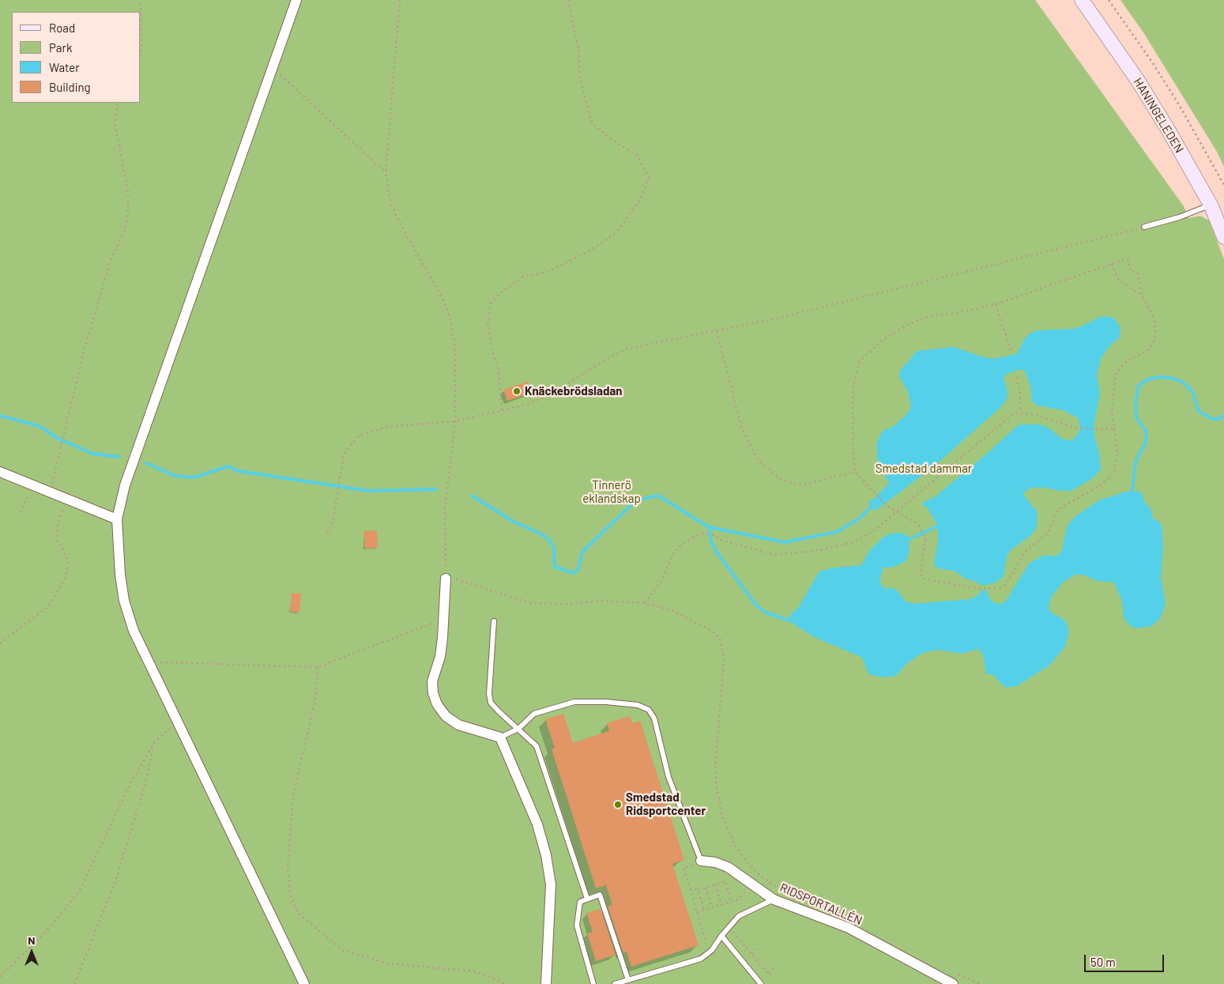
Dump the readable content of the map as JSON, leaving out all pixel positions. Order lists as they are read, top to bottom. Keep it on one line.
{"streets":{"main road":["HANINGELEDEN"],"street":["RIDSPORTALLÉN"]},"parks":["Smedstad dammar","Tinnerö eklandskap"],"places":["Knäckebrödsladan","Smedstad Ridsportcenter"],"legend":["Road","Park","Water","Building"],"scale_bar":"50 m","north":"top"}
